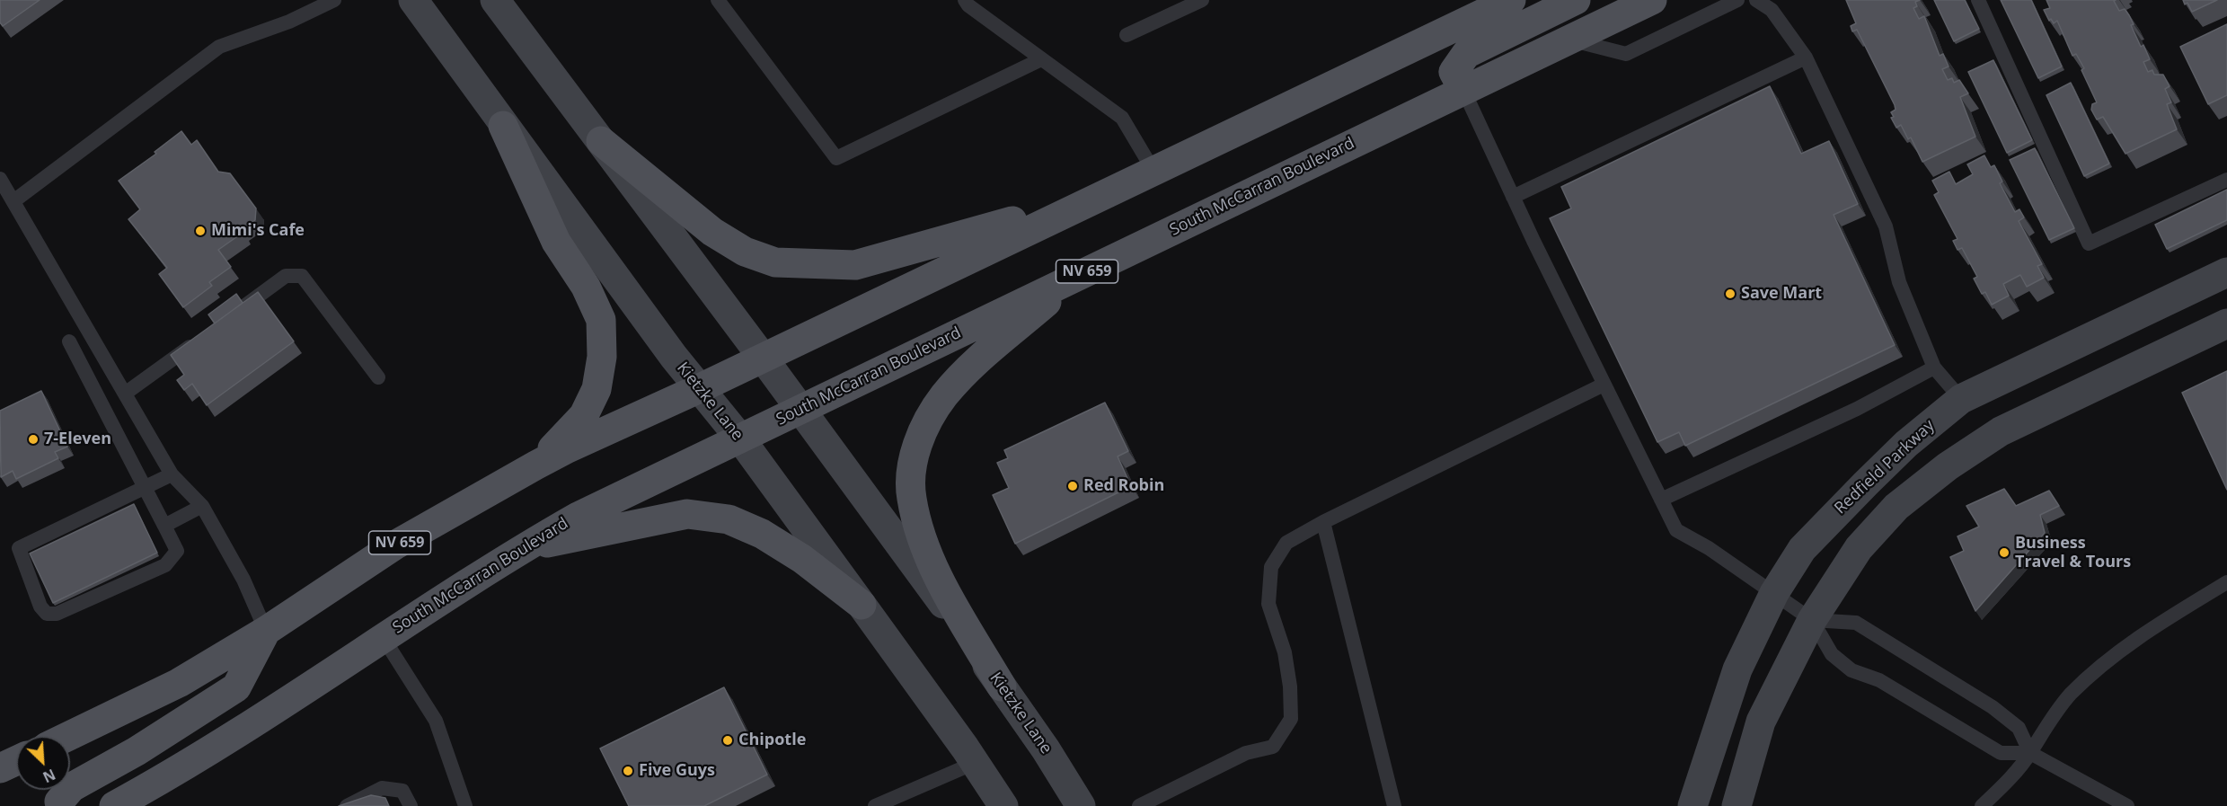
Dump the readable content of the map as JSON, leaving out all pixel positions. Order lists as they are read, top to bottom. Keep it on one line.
{"streets":{"main road":["South McCarran Boulevard","NV 659","Kietzke Lane","Redfield Parkway"]},"crossings":[["South McCarran Boulevard","Kietzke Lane"],["NV 659","Kietzke Lane"]],"places":["Mimi's Cafe","Save Mart","7-Eleven","Red Robin","Business Travel & Tours","Chipotle","Five Guys"],"north":"bottom right"}
